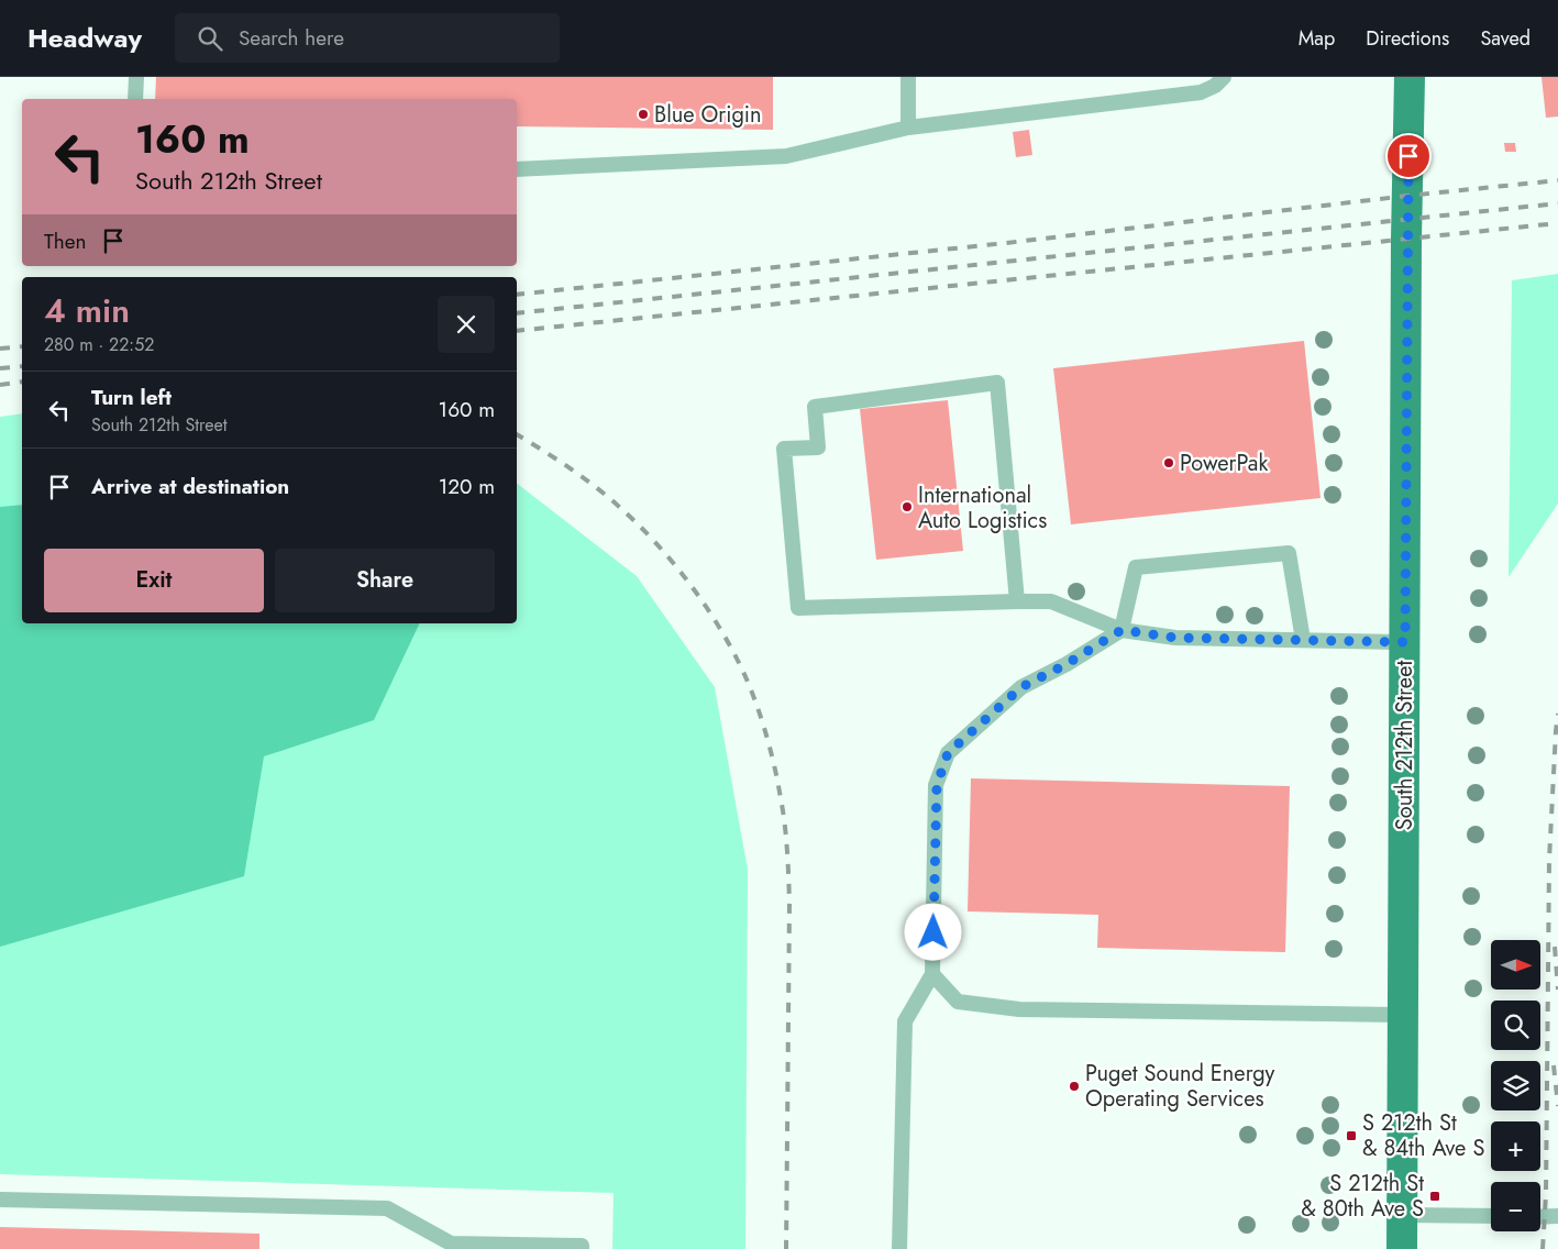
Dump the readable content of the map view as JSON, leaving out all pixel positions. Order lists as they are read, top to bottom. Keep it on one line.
{"streets":{"main road":["South 212th Street"]},"places":{"other":["Blue Origin","PowerPak","International Auto Logistics","Puget Sound Energy Operating Services"],"transit":["S 212th St & 84th Ave S","S 212th St & 80th Ave S"]},"north":"right","page":{"header":"Headway","search":"Search here","nav":["Map","Directions","Saved"],"turn":["160 m","South 212th Street"],"then":"Then","heading":["4 min","280 m · 22:52"],"list":[{"name":"Turn left","note":"South 212th Street","value":"160 m"},{"name":"Arrive at destination","value":"120 m"}],"buttons":["Exit","Share"],"map_buttons":["+","−"]}}
